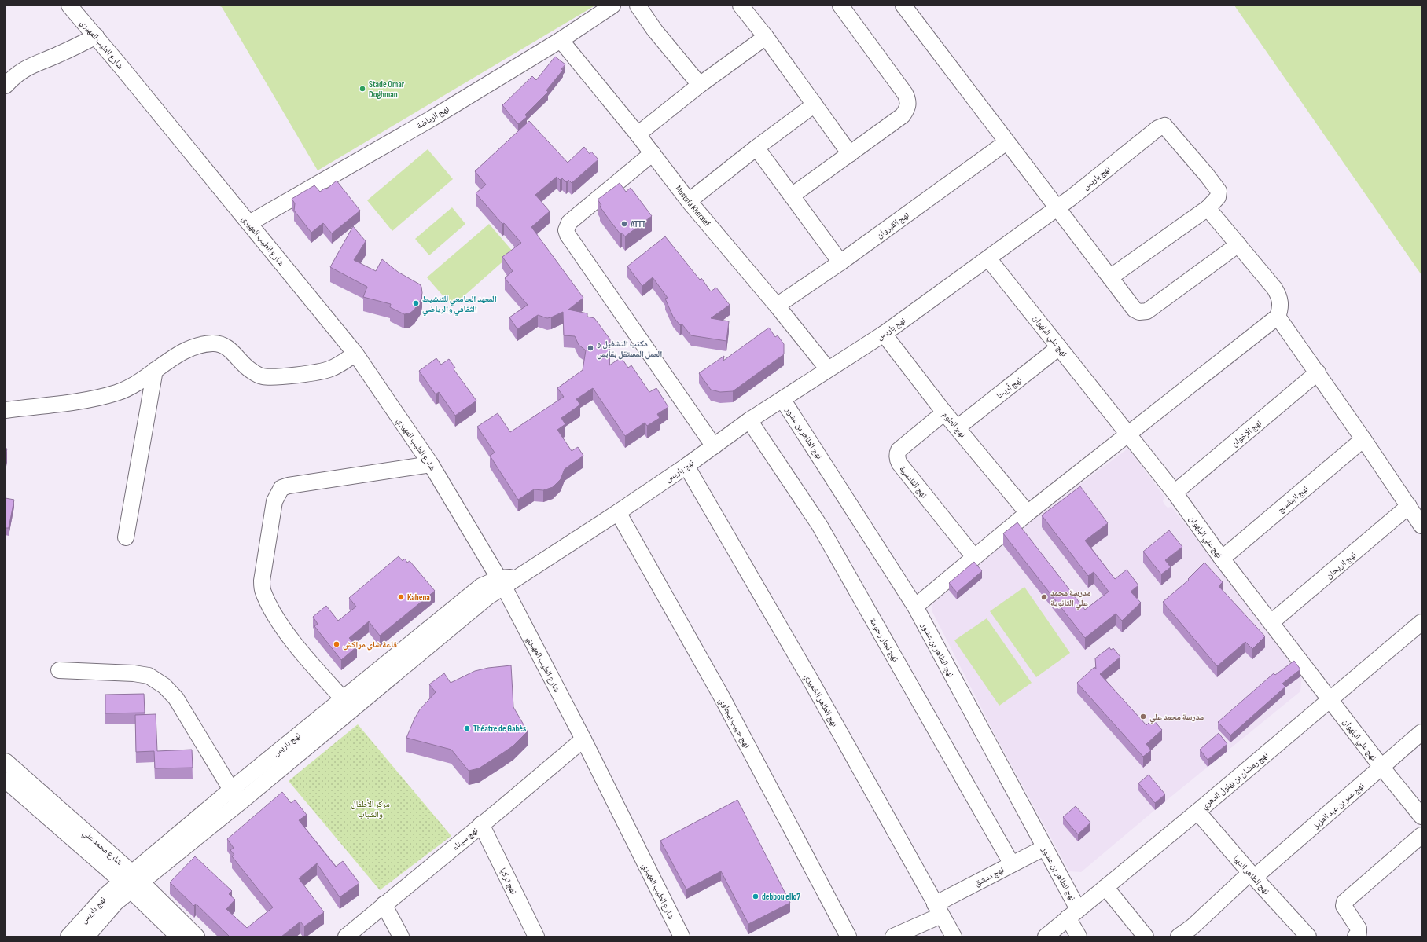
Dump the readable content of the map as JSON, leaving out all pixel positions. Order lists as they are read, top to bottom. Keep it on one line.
{"streets":{"street":["شارع الطيب المهيري","نهج الرياضة","نهج باريس","Mustafa Kheraief","نهج القيروان","نهج علي البلهوان","نهج أريحا","نهج العلوم","نهج الطاهر بن عشور","نهج الإخوان","نهج القادسية","نهج البنفسج","نهج الريحان","نهج نجار رحومة","نهج الطاهر الخميري","نهج حبيب بيجاوي","نهج رمضان بن بهلول الدهري","نهج عمر بن عبد العزيز","نهج سيناء","شارع محمد علي","نهج الطاهر الدبيا","نهج دمشق","نهج تركيا"]},"crossings":[["شارع الطيب المهيري","نهج الرياضة"],["شارع الطيب المهيري","نهج باريس"],["شارع الطيب المهيري","نهج سيناء"],["نهج الرياضة","Mustafa Kheraief"],["نهج باريس","Mustafa Kheraief"],["نهج باريس","نهج علي البلهوان"],["نهج باريس","نهج العلوم"],["نهج باريس","نهج الطاهر بن عشور"],["نهج باريس","نهج نجار رحومة"],["نهج باريس","نهج الطاهر الخميري"],["نهج باريس","نهج حبيب بيجاوي"],["نهج باريس","شارع محمد علي"],["Mustafa Kheraief","نهج القيروان"],["نهج علي البلهوان","نهج أريحا"],["نهج علي البلهوان","نهج الإخوان"],["نهج علي البلهوان","نهج البنفسج"],["نهج علي البلهوان","نهج الريحان"],["نهج علي البلهوان","نهج رمضان بن بهلول الدهري"],["نهج علي البلهوان","نهج عمر بن عبد العزيز"],["نهج أريحا","نهج العلوم"],["نهج العلوم","نهج القادسية"],["نهج الطاهر بن عشور","نهج رمضان بن بهلول الدهري"],["نهج الطاهر بن عشور","نهج دمشق"],["نهج نجار رحومة","نهج دمشق"],["نهج الطاهر الخميري","نهج دمشق"],["نهج رمضان بن بهلول الدهري","نهج الطاهر الدبيا"],["نهج عمر بن عبد العزيز","نهج الطاهر الدبيا"],["نهج سيناء","نهج تركيا"]],"parks":["مركز الأطفال والشباب"],"places":["Stade Omar Doghman","ATTT","المعهد الجامعي للتنشيط الثقافي والرياضي","مكتب التشغيل و العمل المستقل بقابس","Kahena","مدرسة محمد علي الثانوية","قاعة شاي مراكش","مدرسة محمد علي","Théatre de Gabès","debbou ello7"]}
